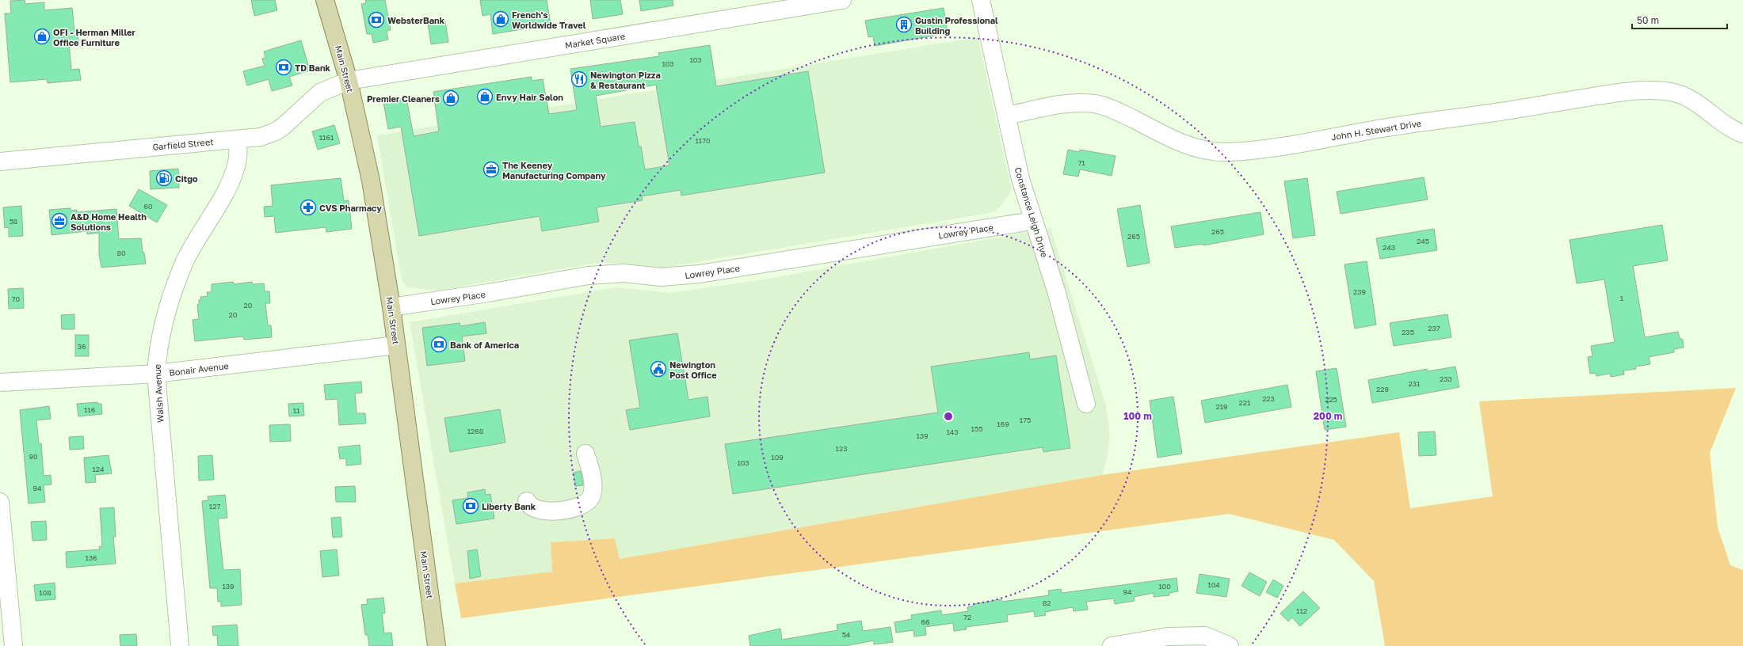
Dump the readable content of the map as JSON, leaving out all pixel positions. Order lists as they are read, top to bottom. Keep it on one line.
{"streets":{"main road":["Main Street"],"street":["Market Square","John H. Stewart Drive","Garfield Street","Constance Leigh Drive","Lowrey Place","Bonair Avenue","Walsh Avenue"]},"crossings":[["Market Square","Main Street"],["Market Square","Garfield Street"],["Main Street","Garfield Street"],["Main Street","Lowrey Place"],["Main Street","Bonair Avenue"],["John H. Stewart Drive","Constance Leigh Drive"],["Garfield Street","Walsh Avenue"],["Constance Leigh Drive","Lowrey Place"],["Bonair Avenue","Walsh Avenue"]],"places":{"shop":["French's Worldwide Travel","OFI - Herman Miller Office Furniture","Envy Hair Salon","Premier Cleaners"],"bank":["WebsterBank","TD Bank","Bank of America","Liberty Bank"],"building":["Gustin Professional Building"],"restaurant":["Newington Pizza & Restaurant"],"office":["The Keeney Manufacturing Company","A&D Home Health Solutions"],"fuel station":["Citgo"],"pharmacy":["CVS Pharmacy"],"public building":["Newington Post Office"]},"house_numbers":["103","103","1161","1170","71","60","58","265","265","245","243","80","239","1","70","20","20","237","235","36","233","231","229","223","225","221","219","116","11","175","169","155","1268","143","139","123","90","109","103","124","94","127","136","104","139","100","94","108","82","112","72","66","54"],"scale_bar":"50 m","rings":["100 m","200 m"]}
